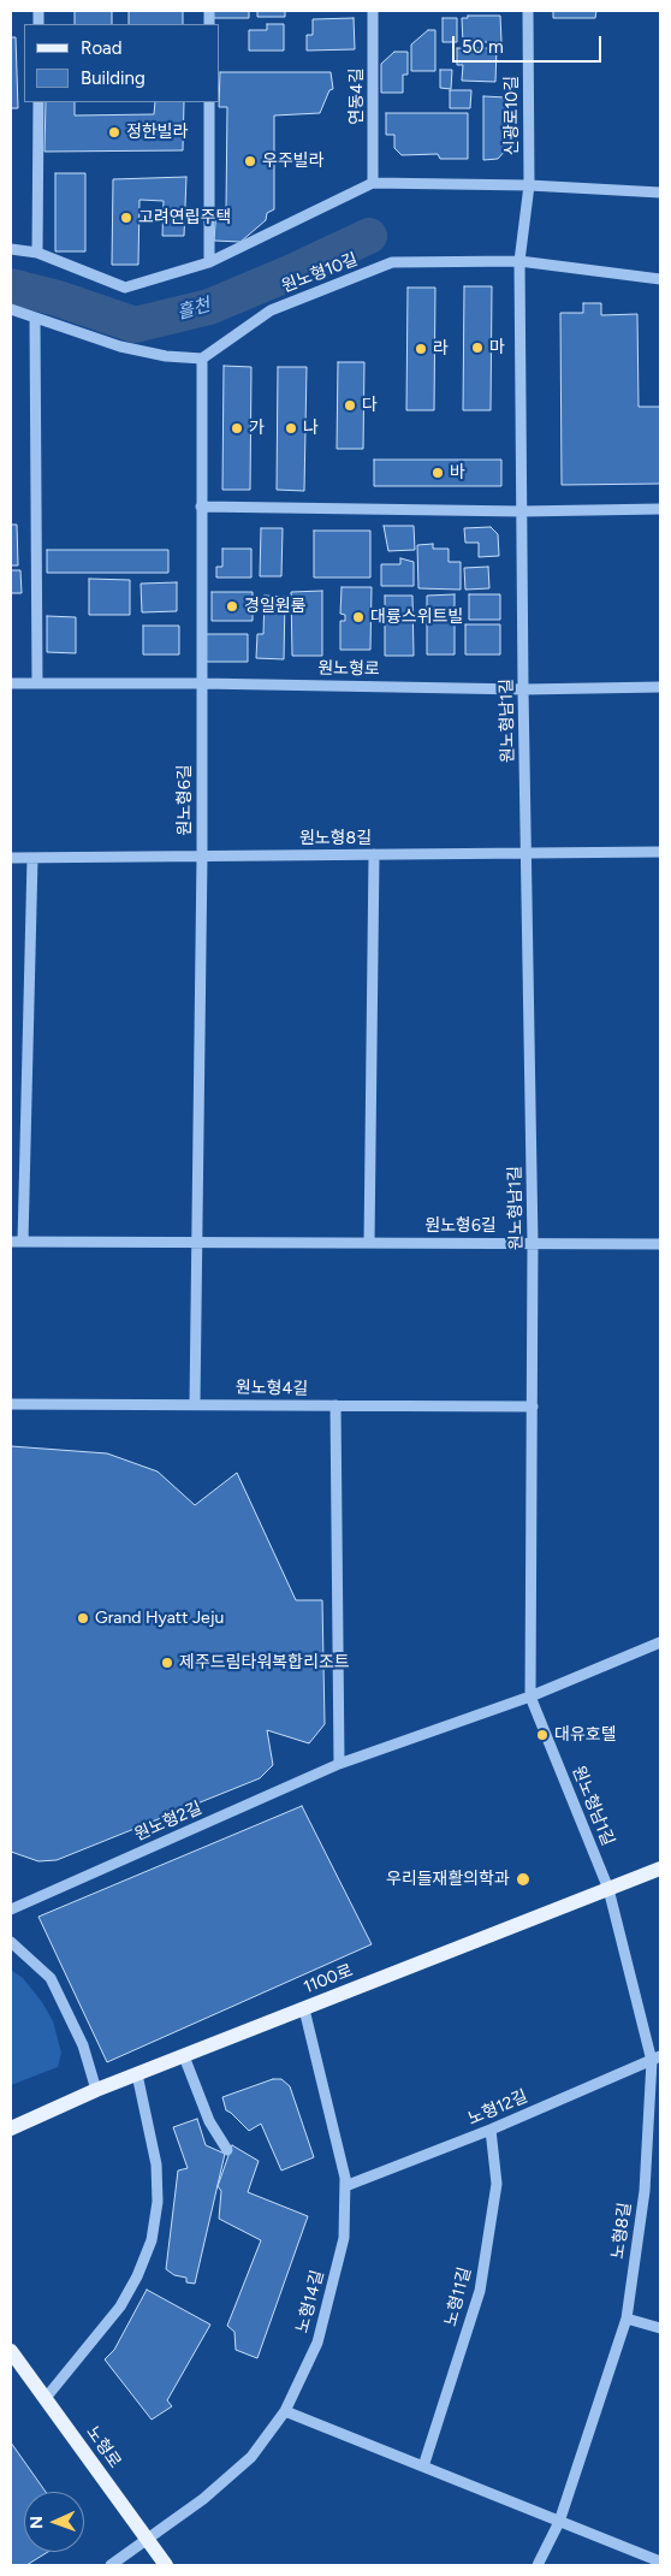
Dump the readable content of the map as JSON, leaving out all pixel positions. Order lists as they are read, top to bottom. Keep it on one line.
{"streets":{"main road":["1100로","노형로"],"street":["연동4길","신광로10길","원노형10길","원노형로","원노형남1길","원노형6길","원노형8길","원노형4길","원노형2길","노형12길","노형8길","노형11길","노형14길"]},"crossings":[["신광로10길","원노형남1길"],["원노형10길","원노형남1길"],["원노형10길","원노형6길"],["원노형로","원노형남1길"],["원노형로","원노형6길"],["원노형남1길","원노형6길"],["원노형남1길","원노형8길"],["원노형남1길","원노형4길"],["원노형남1길","원노형2길"],["원노형남1길","1100로"],["원노형남1길","노형8길"],["원노형6길","원노형8길"],["원노형6길","원노형4길"],["1100로","노형8길"],["1100로","노형14길"],["노형12길","노형8길"],["노형12길","노형11길"],["노형12길","노형14길"],["노형14길","노형로"]],"water":["흘천"],"places":["정한빌라","우주빌라","고려연립주택","마","라","다","가","나","바","경일원룸","대륭스위트빌","Grand Hyatt Jeju","제주드림타워복합리조트","대유호텔","우리들재활의학과"],"legend":["Road","Building"],"scale_bar":"50 m","north":"left"}
